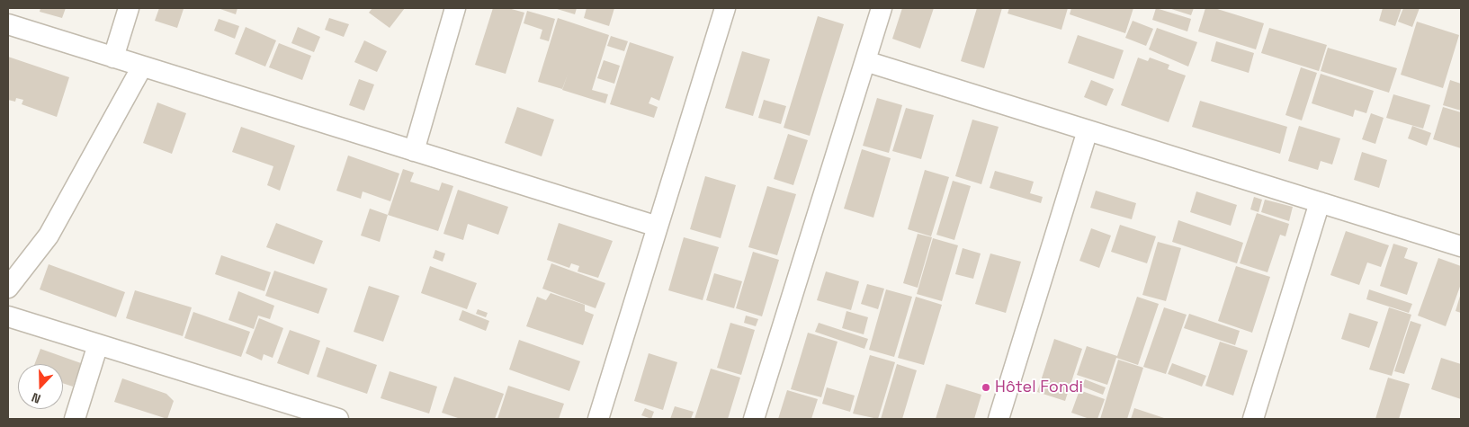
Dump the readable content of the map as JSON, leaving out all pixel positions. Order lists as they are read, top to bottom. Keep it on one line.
{"places":["Hôtel Fondi"],"north":"bottom"}
